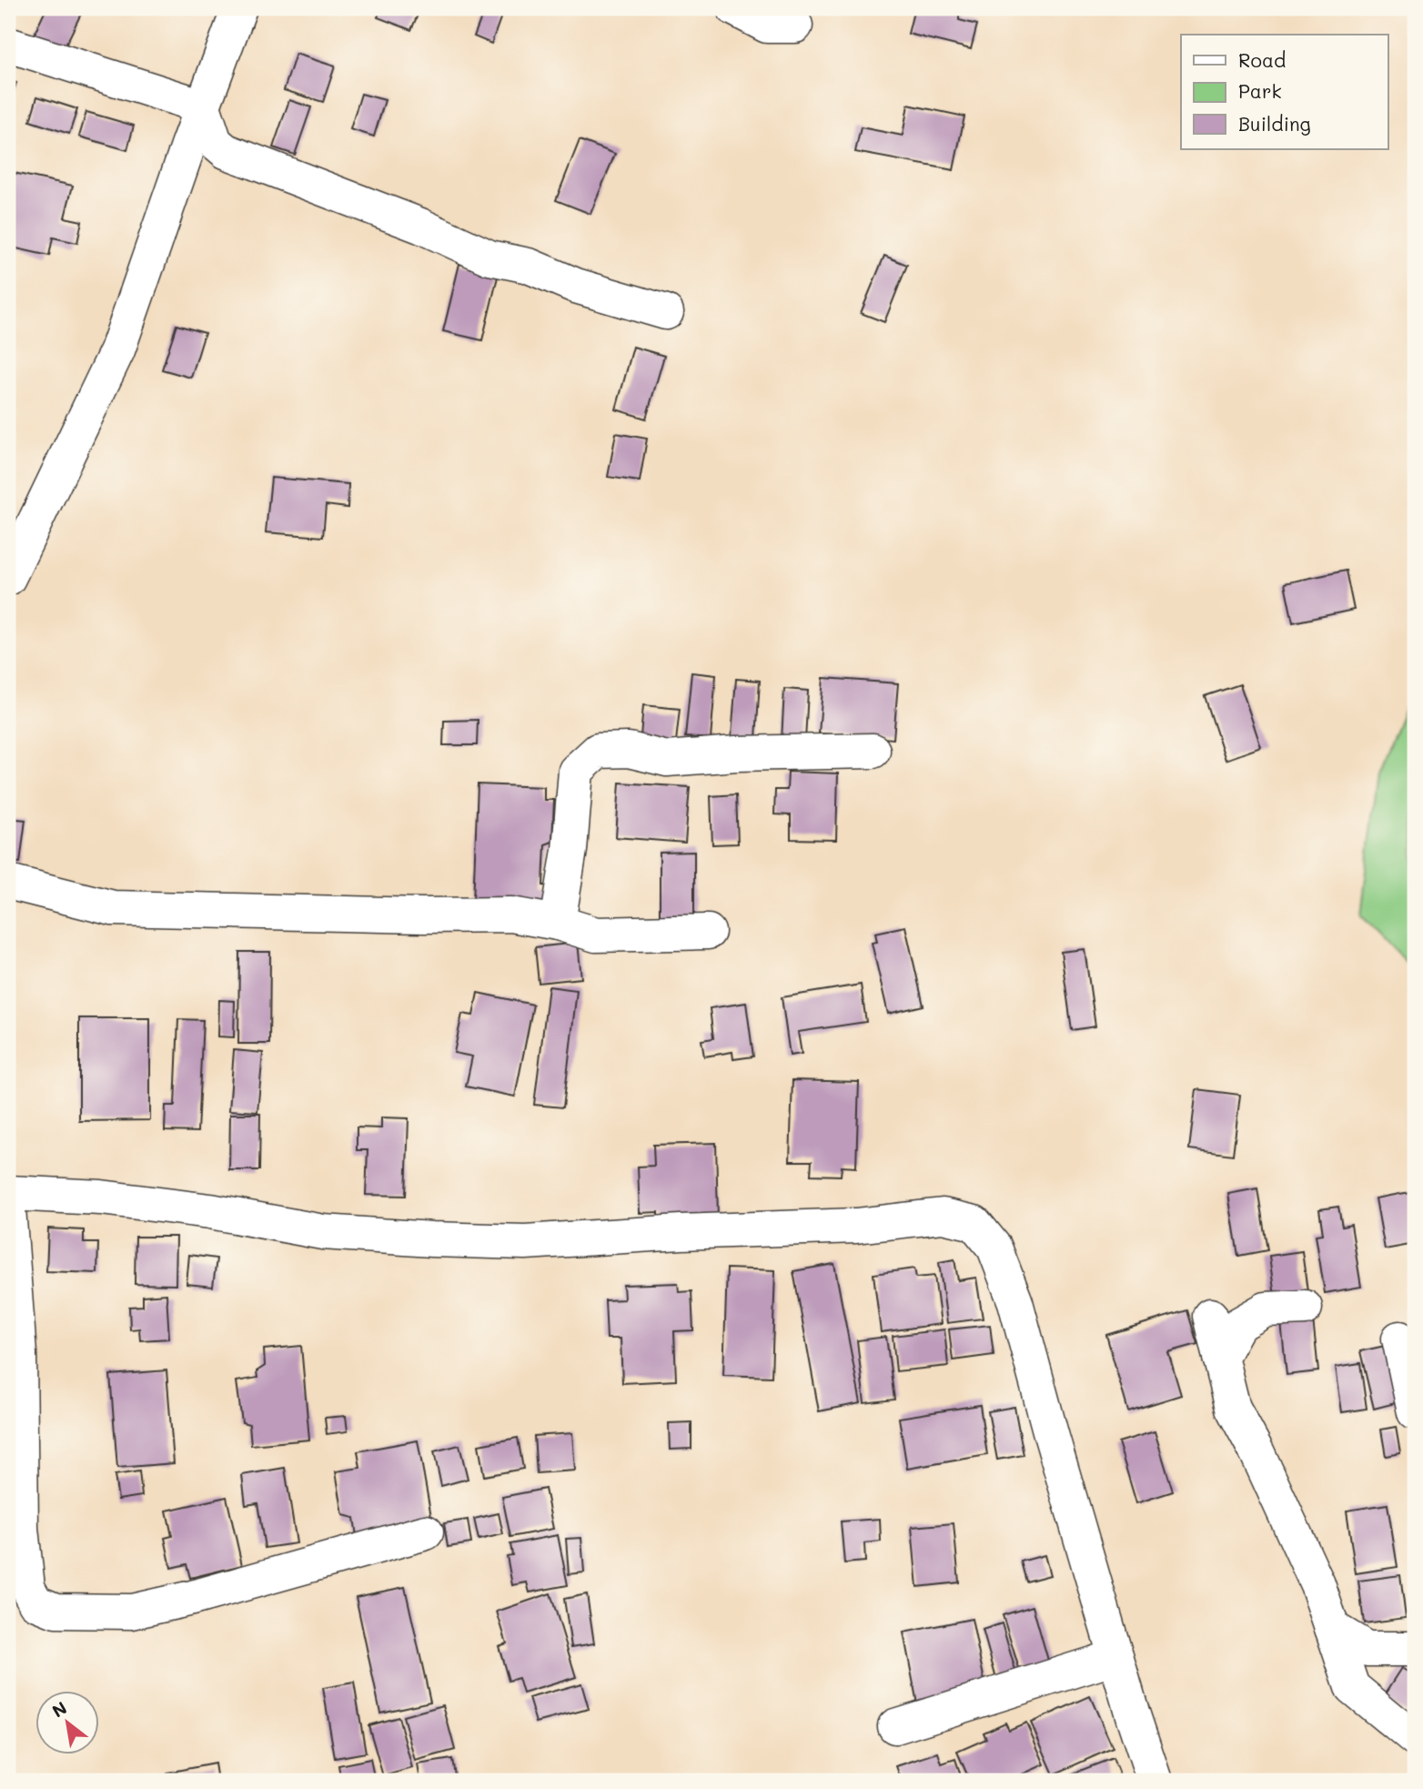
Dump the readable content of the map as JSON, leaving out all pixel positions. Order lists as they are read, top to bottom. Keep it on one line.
{"legend":["Road","Park","Building"],"north":"top left"}
